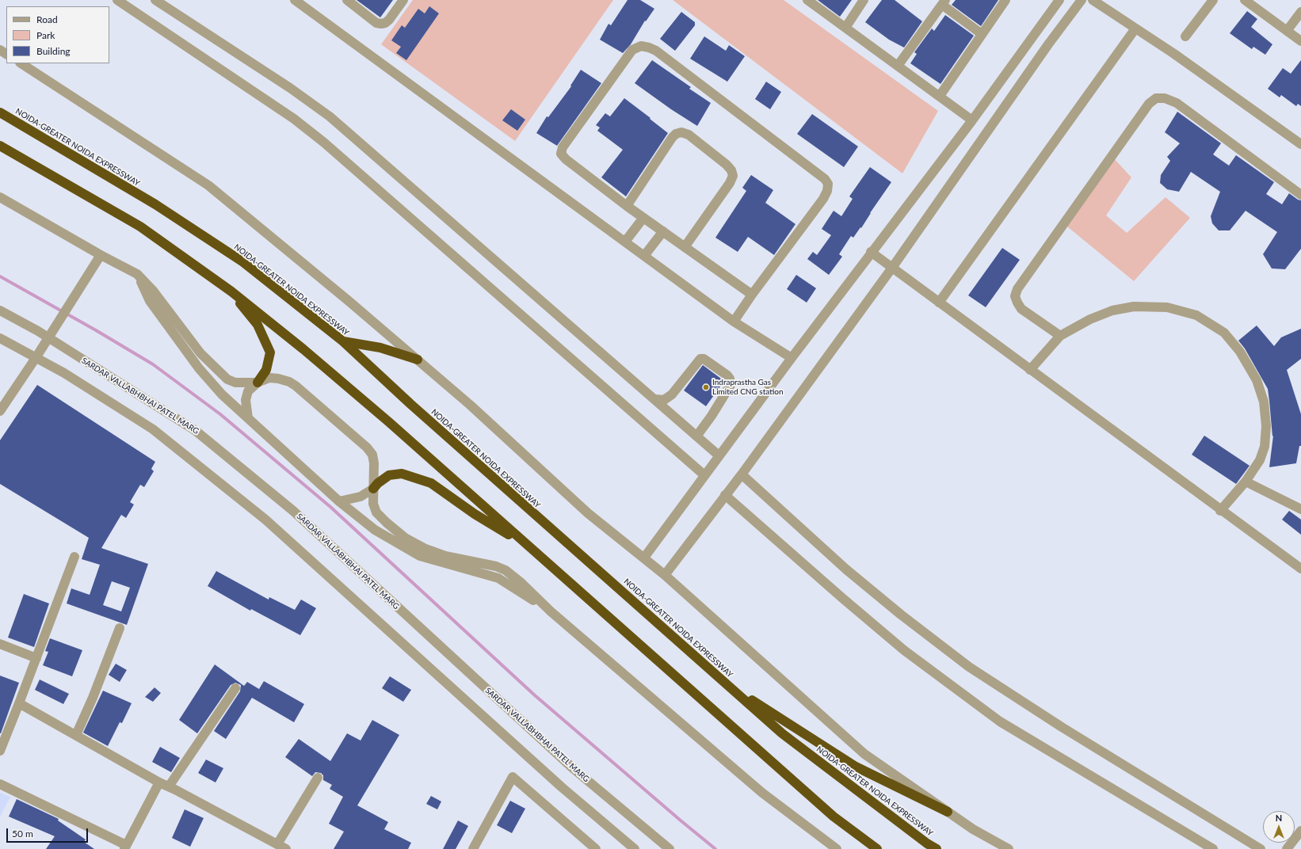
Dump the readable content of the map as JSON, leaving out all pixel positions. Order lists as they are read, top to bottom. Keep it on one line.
{"streets":{"highway":["NOIDA-GREATER NOIDA EXPRESSWAY"],"street":["SARDAR VALLABHBHAI PATEL MARG"]},"places":["Indraprastha Gas Limited CNG station"],"legend":["Road","Park","Building"],"scale_bar":"50 m","north":"top"}
